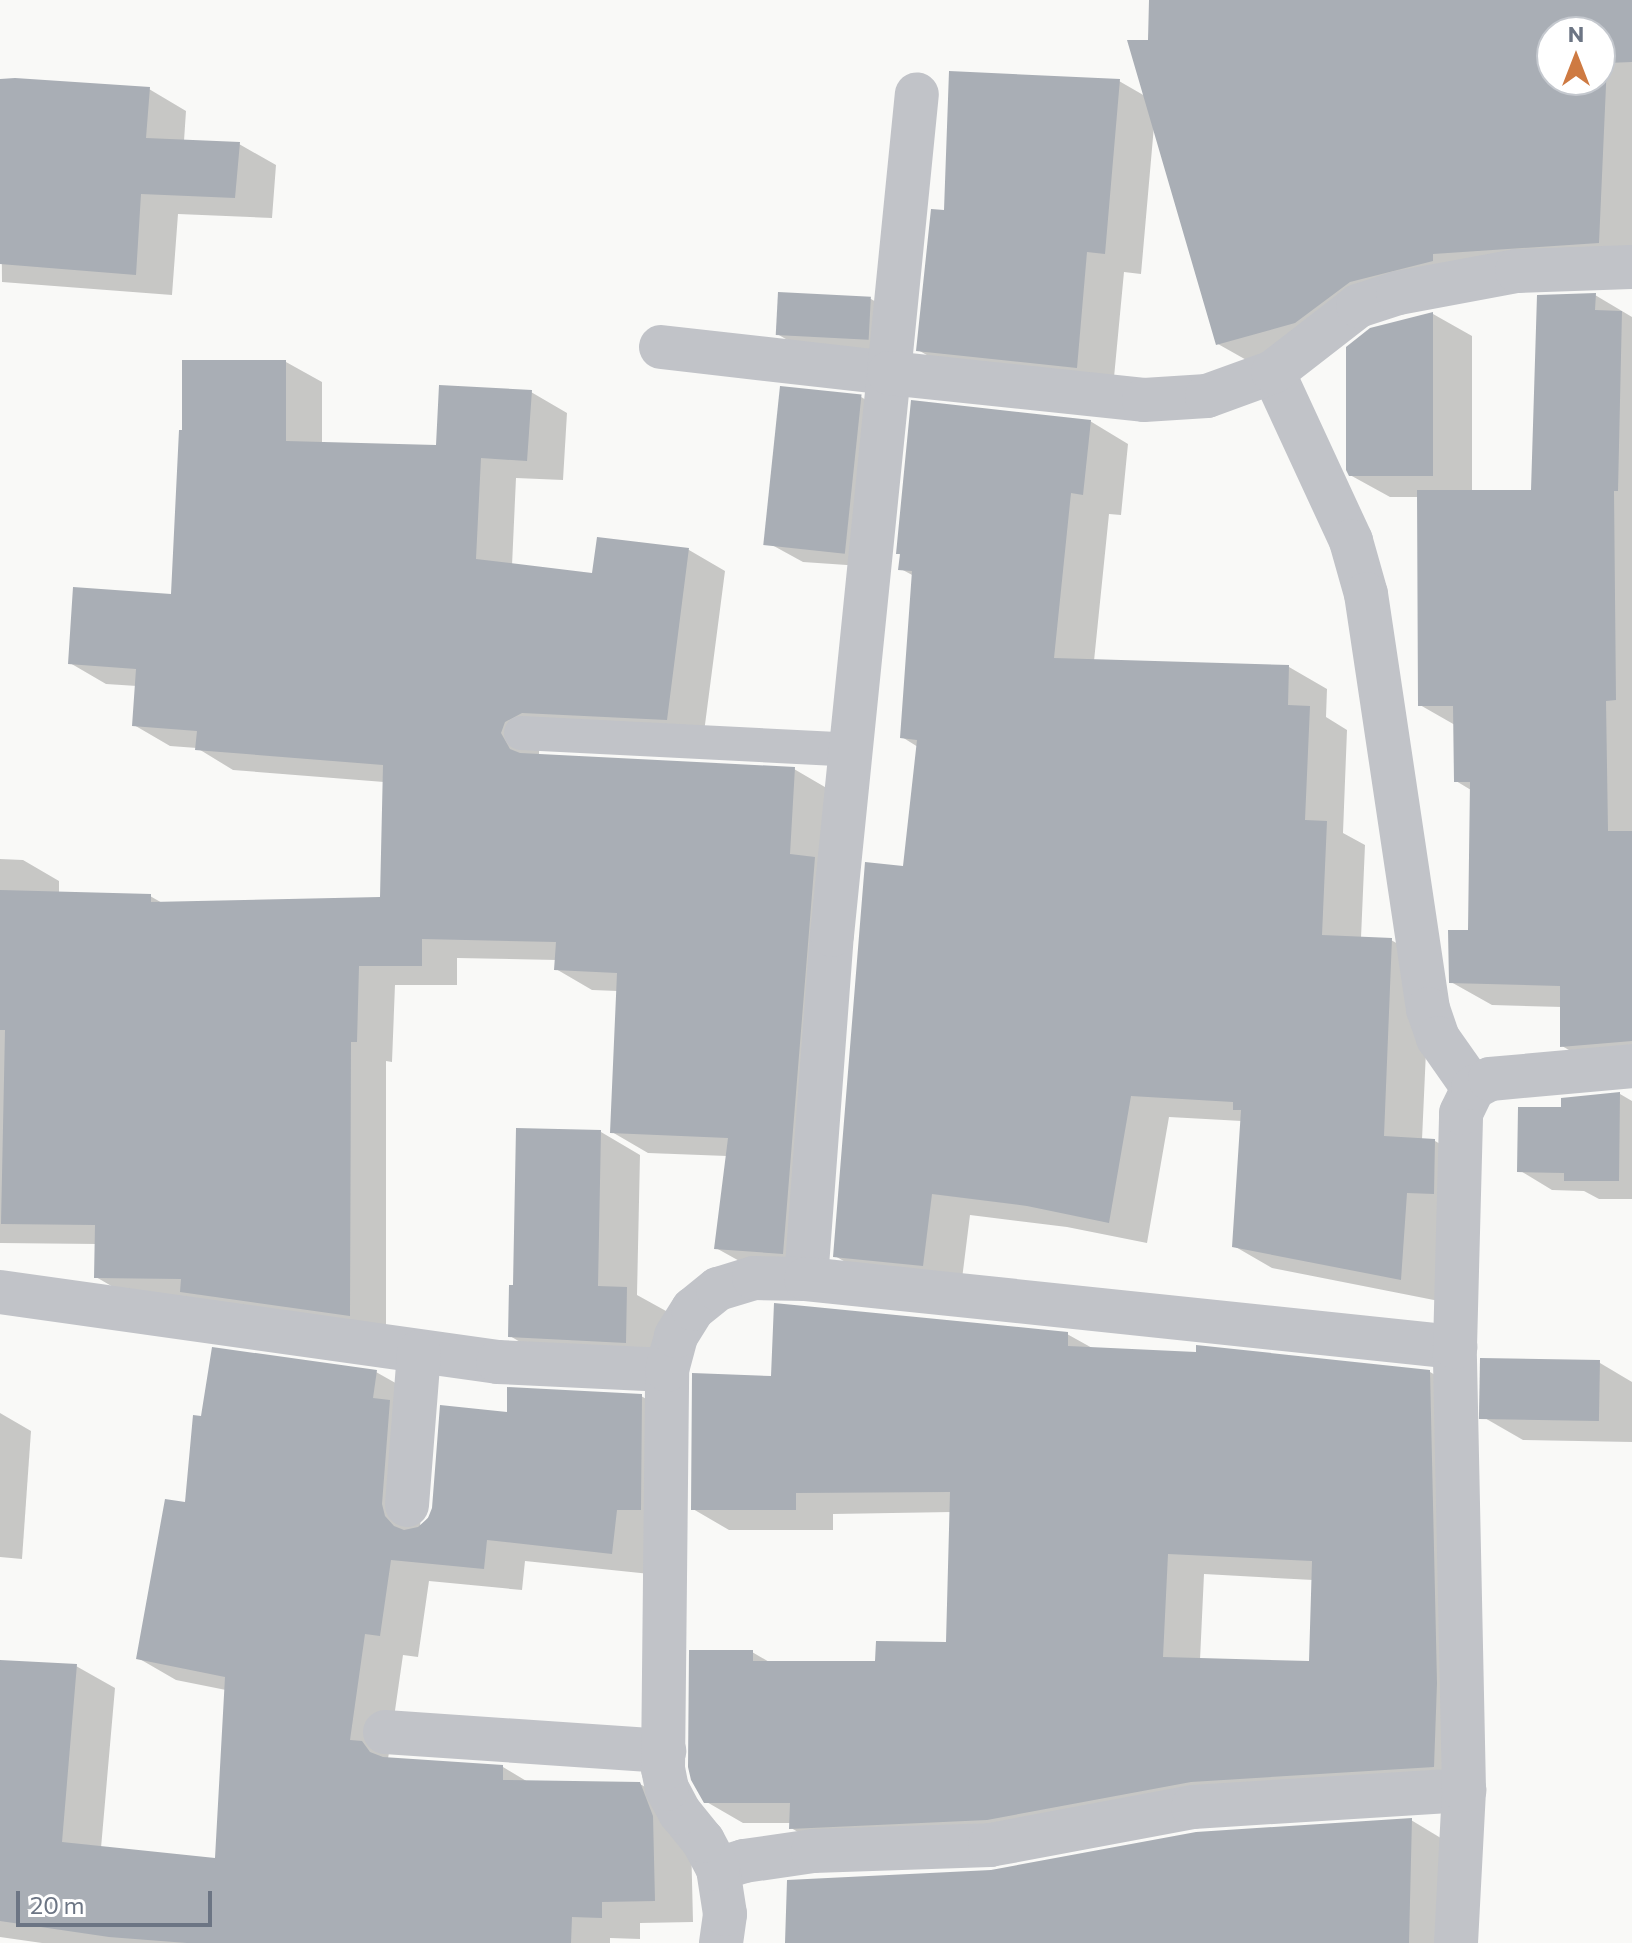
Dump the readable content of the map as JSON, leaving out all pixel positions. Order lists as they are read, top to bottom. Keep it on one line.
{"scale_bar":"20 m","north":"top"}
